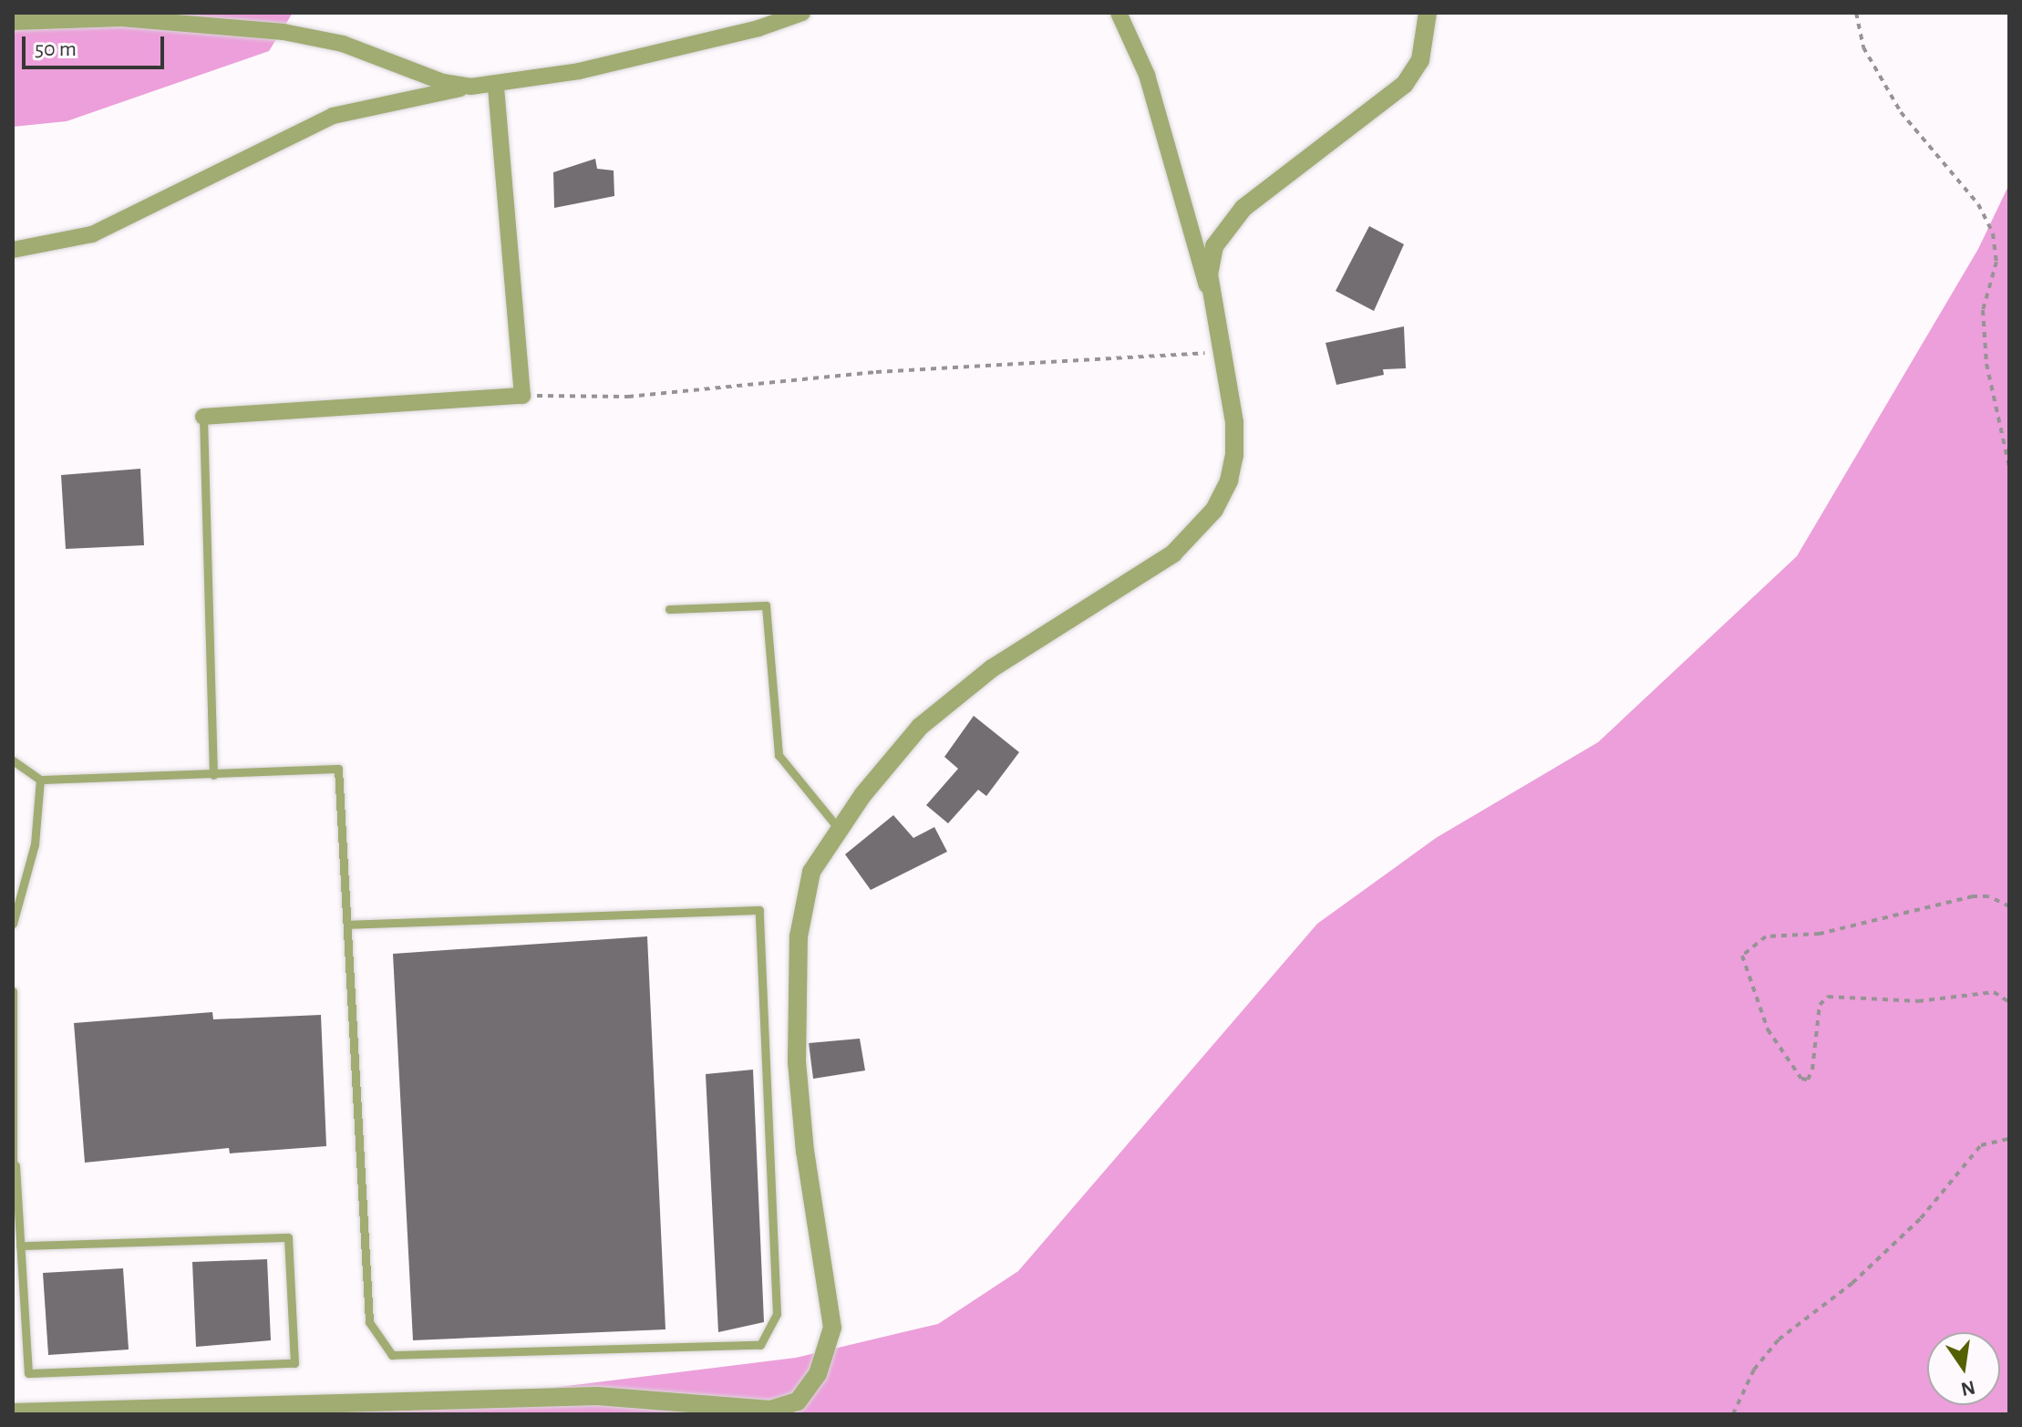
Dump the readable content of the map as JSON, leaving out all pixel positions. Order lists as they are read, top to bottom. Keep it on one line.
{"scale_bar":"50 m","north":"bottom"}
